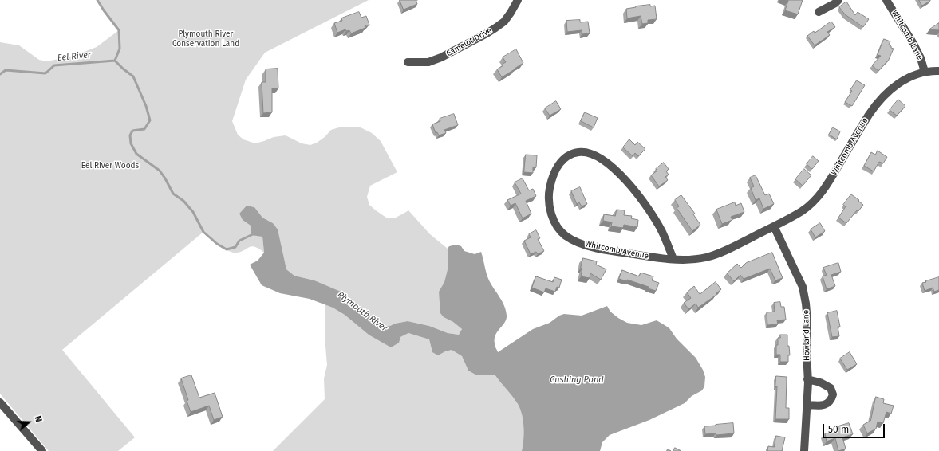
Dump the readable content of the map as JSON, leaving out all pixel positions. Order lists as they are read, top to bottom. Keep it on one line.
{"streets":{"street":["Whitcomb Lane","Camelot Drive","Whitcomb Avenue","Howland Lane"]},"crossings":[["Whitcomb Lane","Whitcomb Avenue"],["Whitcomb Avenue","Howland Lane"]],"water":["Eel River","Plymouth River","Cushing Pond"],"parks":["Plymouth River Conservation Land","Eel River Woods"],"scale_bar":"50 m","north":"right"}
